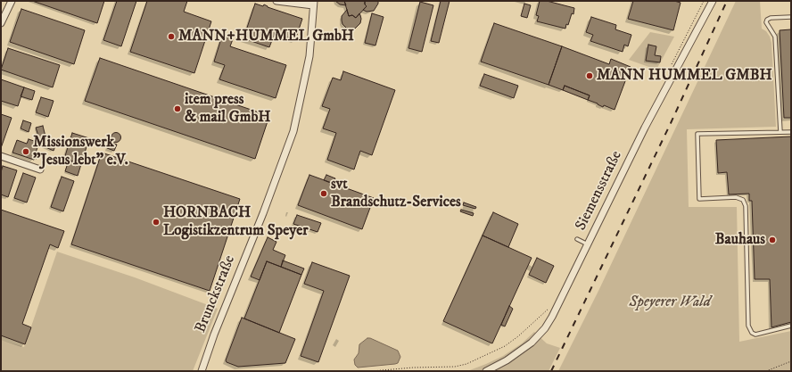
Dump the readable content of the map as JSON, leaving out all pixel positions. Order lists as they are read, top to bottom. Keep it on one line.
{"streets":{"street":["Siemensstraße","Brunckstraße"]},"parks":["Speyerer Wald"],"places":["MANN+HUMMEL GmbH","MANN HUMMEL GMBH","item press & mail GmbH","Missionswerk \"Jesus lebt\" e.V.","svt Brandschutz-Services","HORNBACH Logistikzentrum Speyer","Bauhaus"]}
